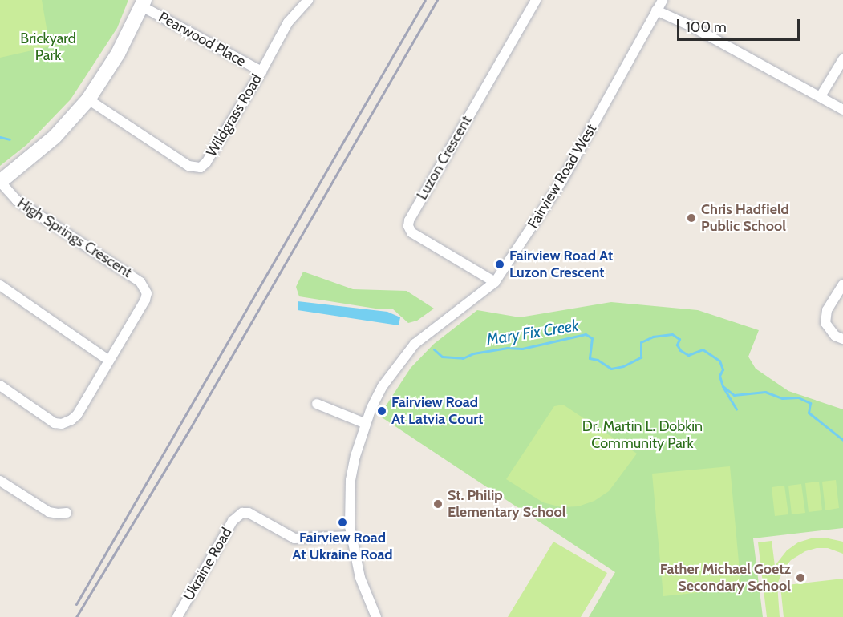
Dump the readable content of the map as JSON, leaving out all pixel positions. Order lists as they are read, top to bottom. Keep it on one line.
{"streets":{"street":["Pearwood Place","Wildgrass Road","Luzon Crescent","Fairview Road West","High Springs Crescent","Ukraine Road"]},"crossings":[["Pearwood Place","Wildgrass Road"],["Luzon Crescent","Fairview Road West"],["Fairview Road West","Ukraine Road"]],"water":["Mary Fix Creek"],"parks":["Brickyard Park","Dr. Martin L. Dobkin Community Park"],"places":["Chris Hadfield Public School","Fairview Road At Luzon Crescent","Fairview Road At Latvia Court","St. Philip Elementary School","Fairview Road At Ukraine Road","Father Michael Goetz Secondary School"],"scale_bar":"100 m"}
